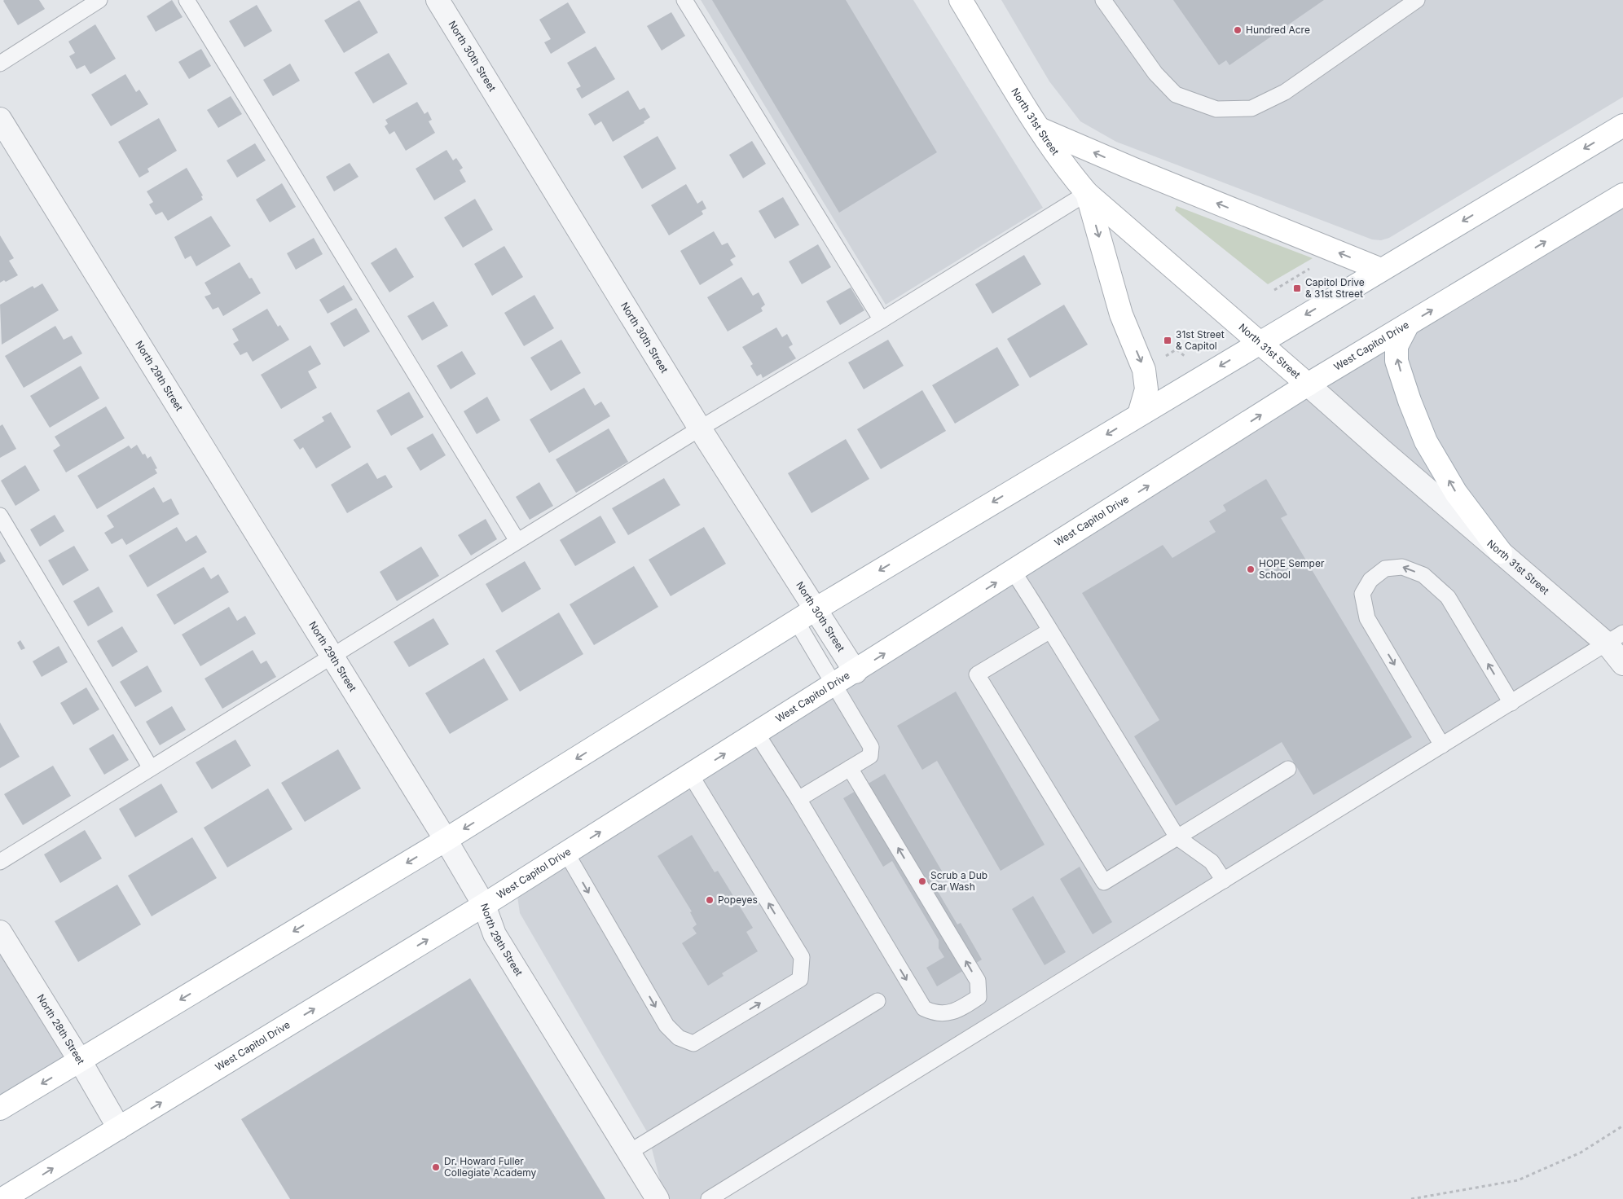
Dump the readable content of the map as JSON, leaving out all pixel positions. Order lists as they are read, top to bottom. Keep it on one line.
{"streets":{"main road":["North 31st Street","West Capitol Drive"],"street":["North 30th Street","North 29th Street","North 28th Street"]},"crossings":[["North 30th Street","West Capitol Drive"],["North 31st Street","West Capitol Drive"],["West Capitol Drive","North 29th Street"],["West Capitol Drive","North 28th Street"]],"places":{"other":["Hundred Acre","HOPE Semper School","Scrub a Dub Car Wash","Popeyes","Dr. Howard Fuller Collegiate Academy"],"transit":["Capitol Drive & 31st Street","31st Street & Capitol"]}}
